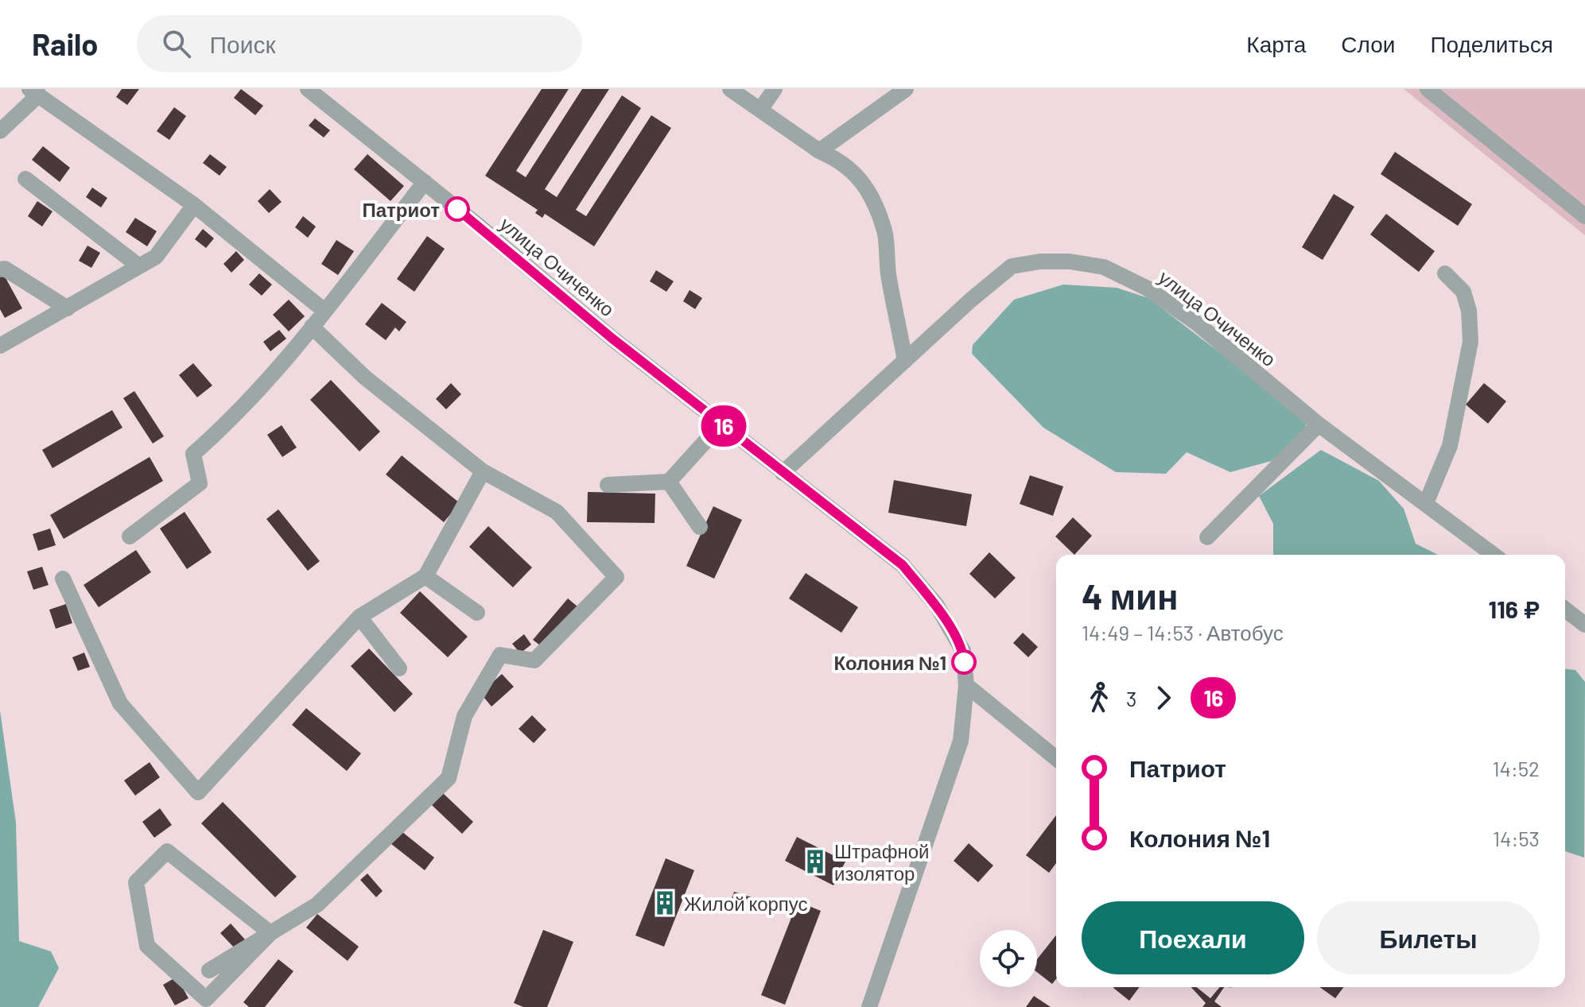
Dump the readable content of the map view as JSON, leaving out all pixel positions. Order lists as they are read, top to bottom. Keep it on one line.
{"streets":{"street":["улица Очиченко"]},"places":{"other":["Патриот","Колония №1"],"building":["Штрафной изолятор","Жилой корпус"]},"lines":["bus line 16"],"page":{"header":"Railo","search":"Поиск","nav":["Карта","Слои","Поделиться"],"on_map":"16","heading":["4 мин","14:49 – 14:53 · Автобус","116 ₽"],"legs":["3","16"],"list":[{"name":"Патриот","value":"14:52"},{"name":"Колония №1","value":"14:53"}],"buttons":["Поехали","Билеты"]}}
